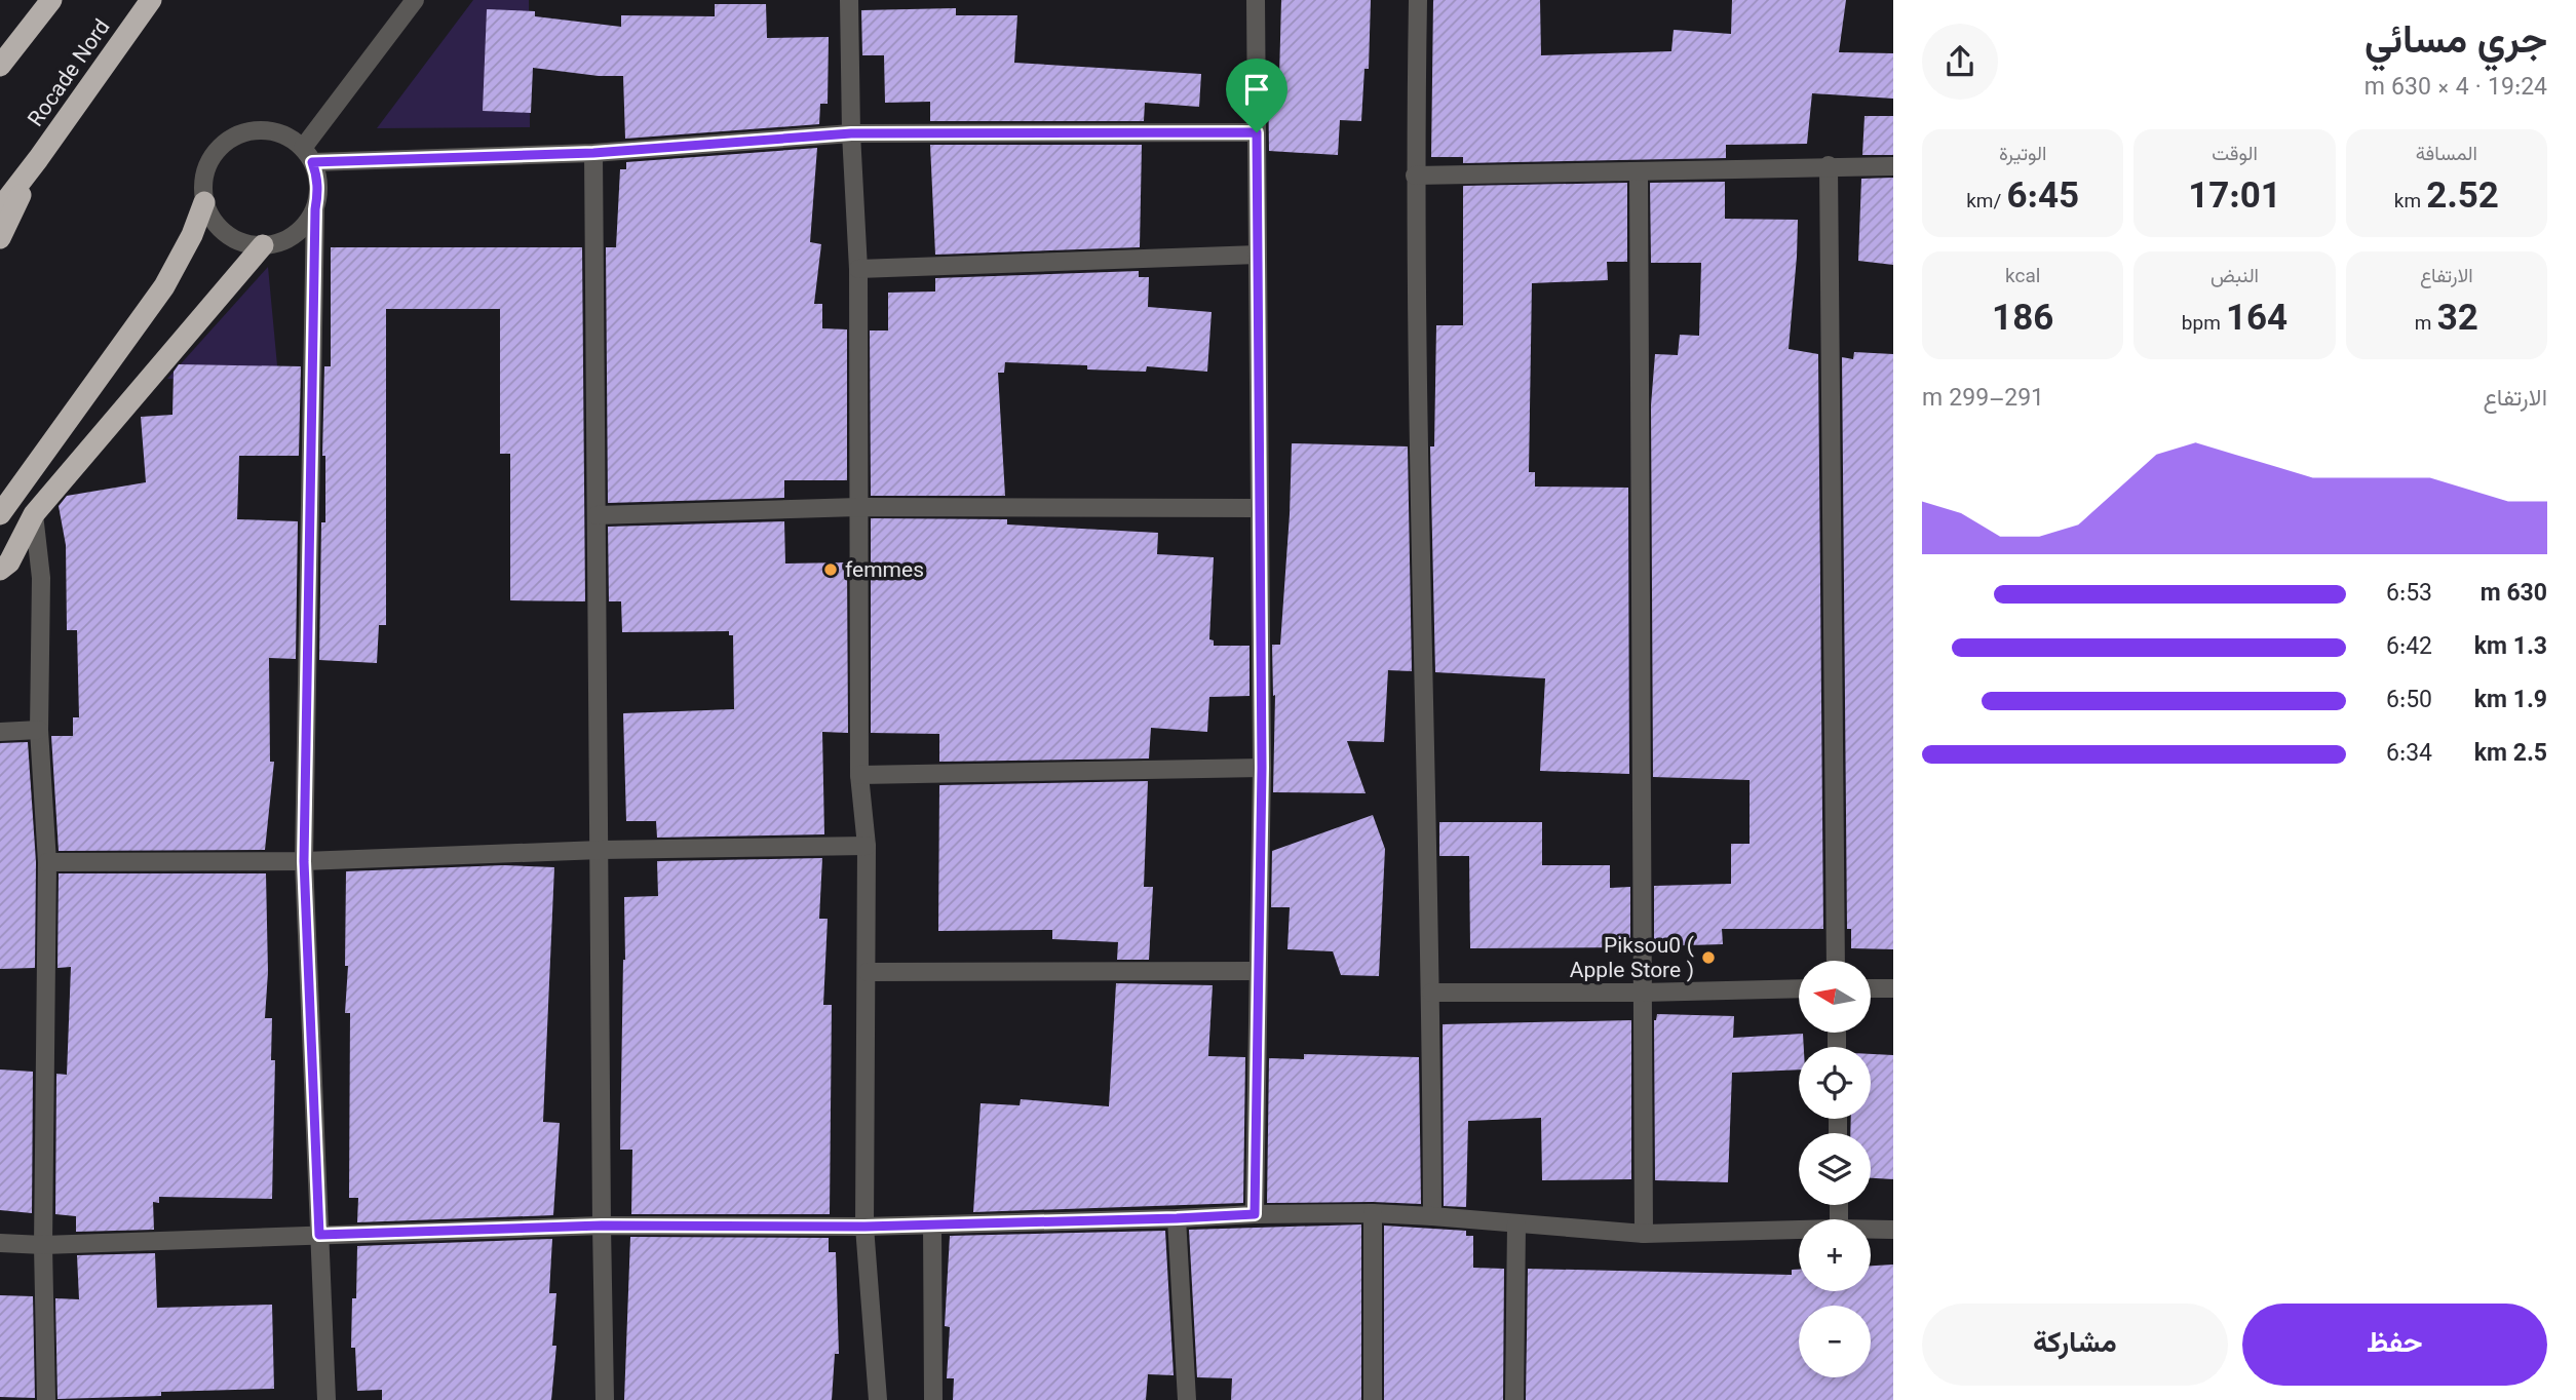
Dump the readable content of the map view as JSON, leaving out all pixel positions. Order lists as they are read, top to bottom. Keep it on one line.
{"streets":{"highway":["Rocade Nord"]},"places":["femmes","Piksou0 ( Apple Store )"],"north":"left","page":{"heading":["جري مسائي","19:24 · 4 × 630 m"],"stats":[["المسافة","2.52 km"],["الوقت","17:01"],["الوتيرة","6:45 /km"],["الارتفاع","32 m"],["النبض","164 bpm"],["kcal","186"]],"chart":["الارتفاع","291–299 m"],"list":[{"name":"630 m","note":"6:53"},{"name":"1.3 km","note":"6:42"},{"name":"1.9 km","note":"6:50"},{"name":"2.5 km","note":"6:34"}],"map_buttons":["+","−"],"buttons":["حفظ","مشاركة"]}}
